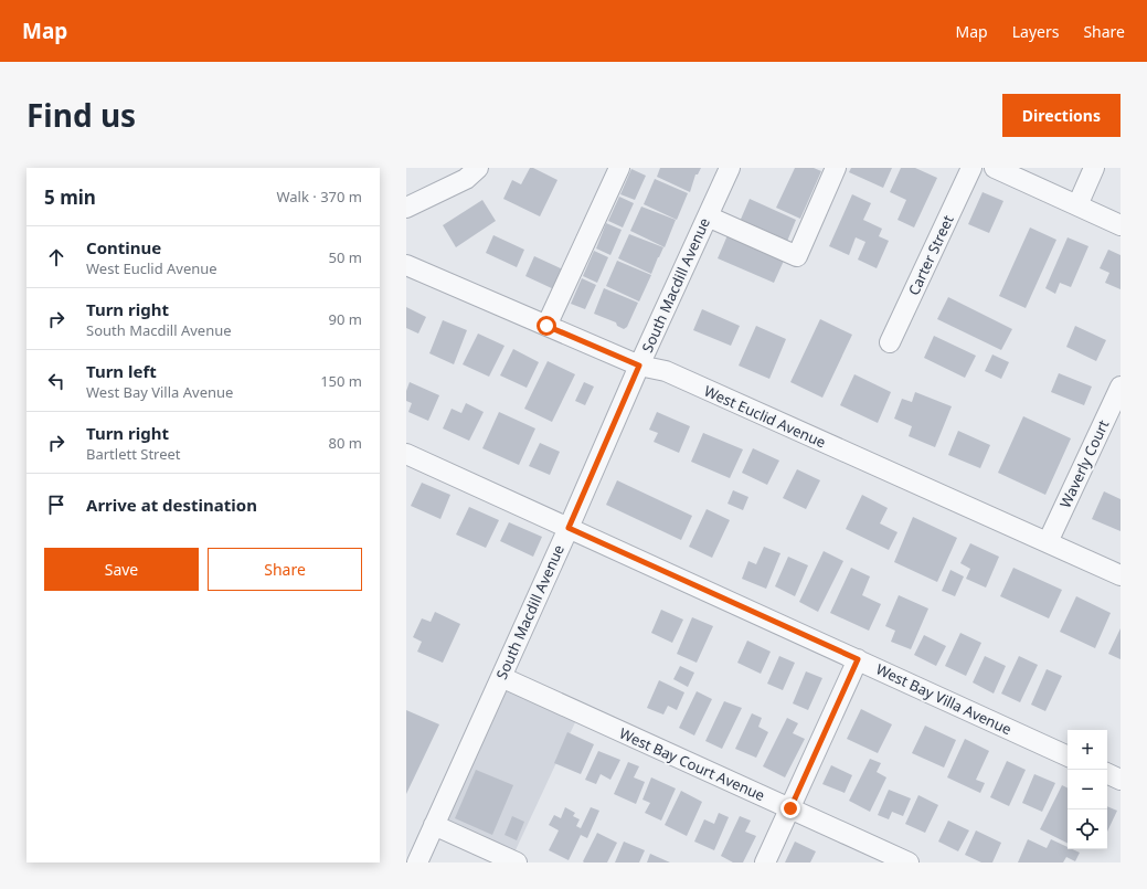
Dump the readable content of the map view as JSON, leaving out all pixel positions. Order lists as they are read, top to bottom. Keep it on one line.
{"streets":{"street":["Carter Street","South Macdill Avenue","West Euclid Avenue","Waverly Court","West Bay Villa Avenue","West Bay Court Avenue"]},"crossings":[["South Macdill Avenue","West Euclid Avenue"],["South Macdill Avenue","West Bay Villa Avenue"],["South Macdill Avenue","West Bay Court Avenue"],["West Euclid Avenue","Waverly Court"]],"page":{"header":"Map","nav":["Map","Layers","Share"],"title":"Find us","buttons":["Directions",["Save","Share"]],"heading":["5 min","Walk · 370 m"],"list":[["Continue","West Euclid Avenue","50 m"],["Turn right","South Macdill Avenue","90 m"],["Turn left","West Bay Villa Avenue","150 m"],["Turn right","Bartlett Street","80 m"],"Arrive at destination"],"map_buttons":["+","−"]}}
